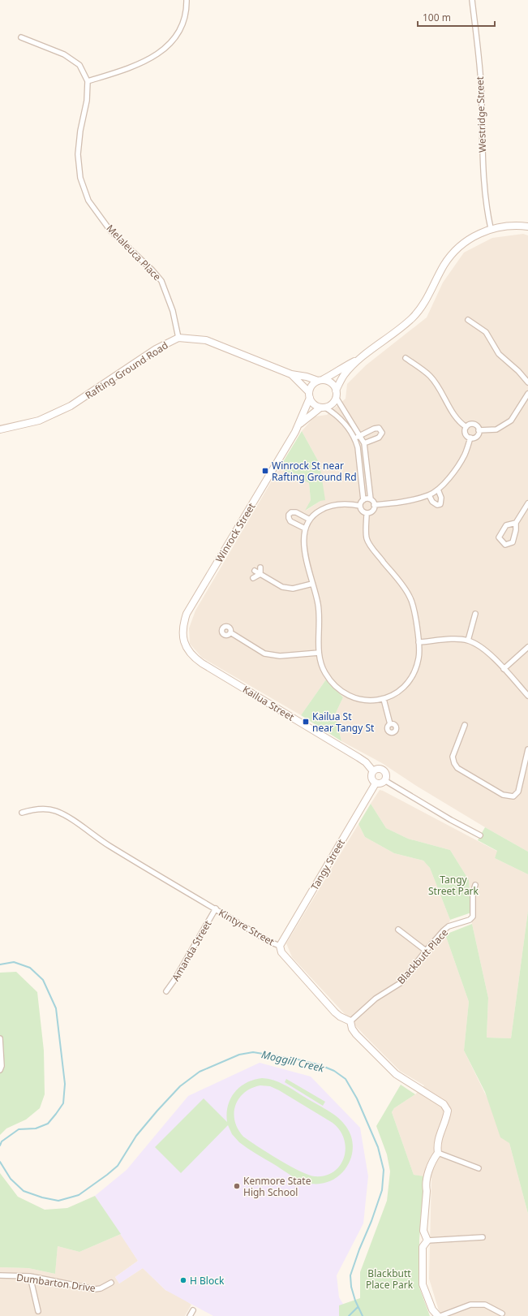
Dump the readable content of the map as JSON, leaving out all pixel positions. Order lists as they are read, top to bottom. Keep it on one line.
{"streets":{"street":["Westridge Street","Melaleuca Place","Rafting Ground Road","Winrock Street","Kailua Street","Tangy Street","Kintyre Street","Amanda Street","Blackbutt Place","Dumbarton Drive"]},"crossings":[["Melaleuca Place","Rafting Ground Road"],["Rafting Ground Road","Winrock Street"],["Winrock Street","Kailua Street"],["Kailua Street","Tangy Street"],["Tangy Street","Kintyre Street"],["Kintyre Street","Amanda Street"],["Kintyre Street","Blackbutt Place"]],"water":["Moggill Creek"],"parks":["Tangy Street Park","Blackbutt Place Park"],"places":{"transit":["Winrock St near Rafting Ground Rd","Kailua St near Tangy St"],"other":["Kenmore State High School","H Block"]},"scale_bar":"100 m"}
